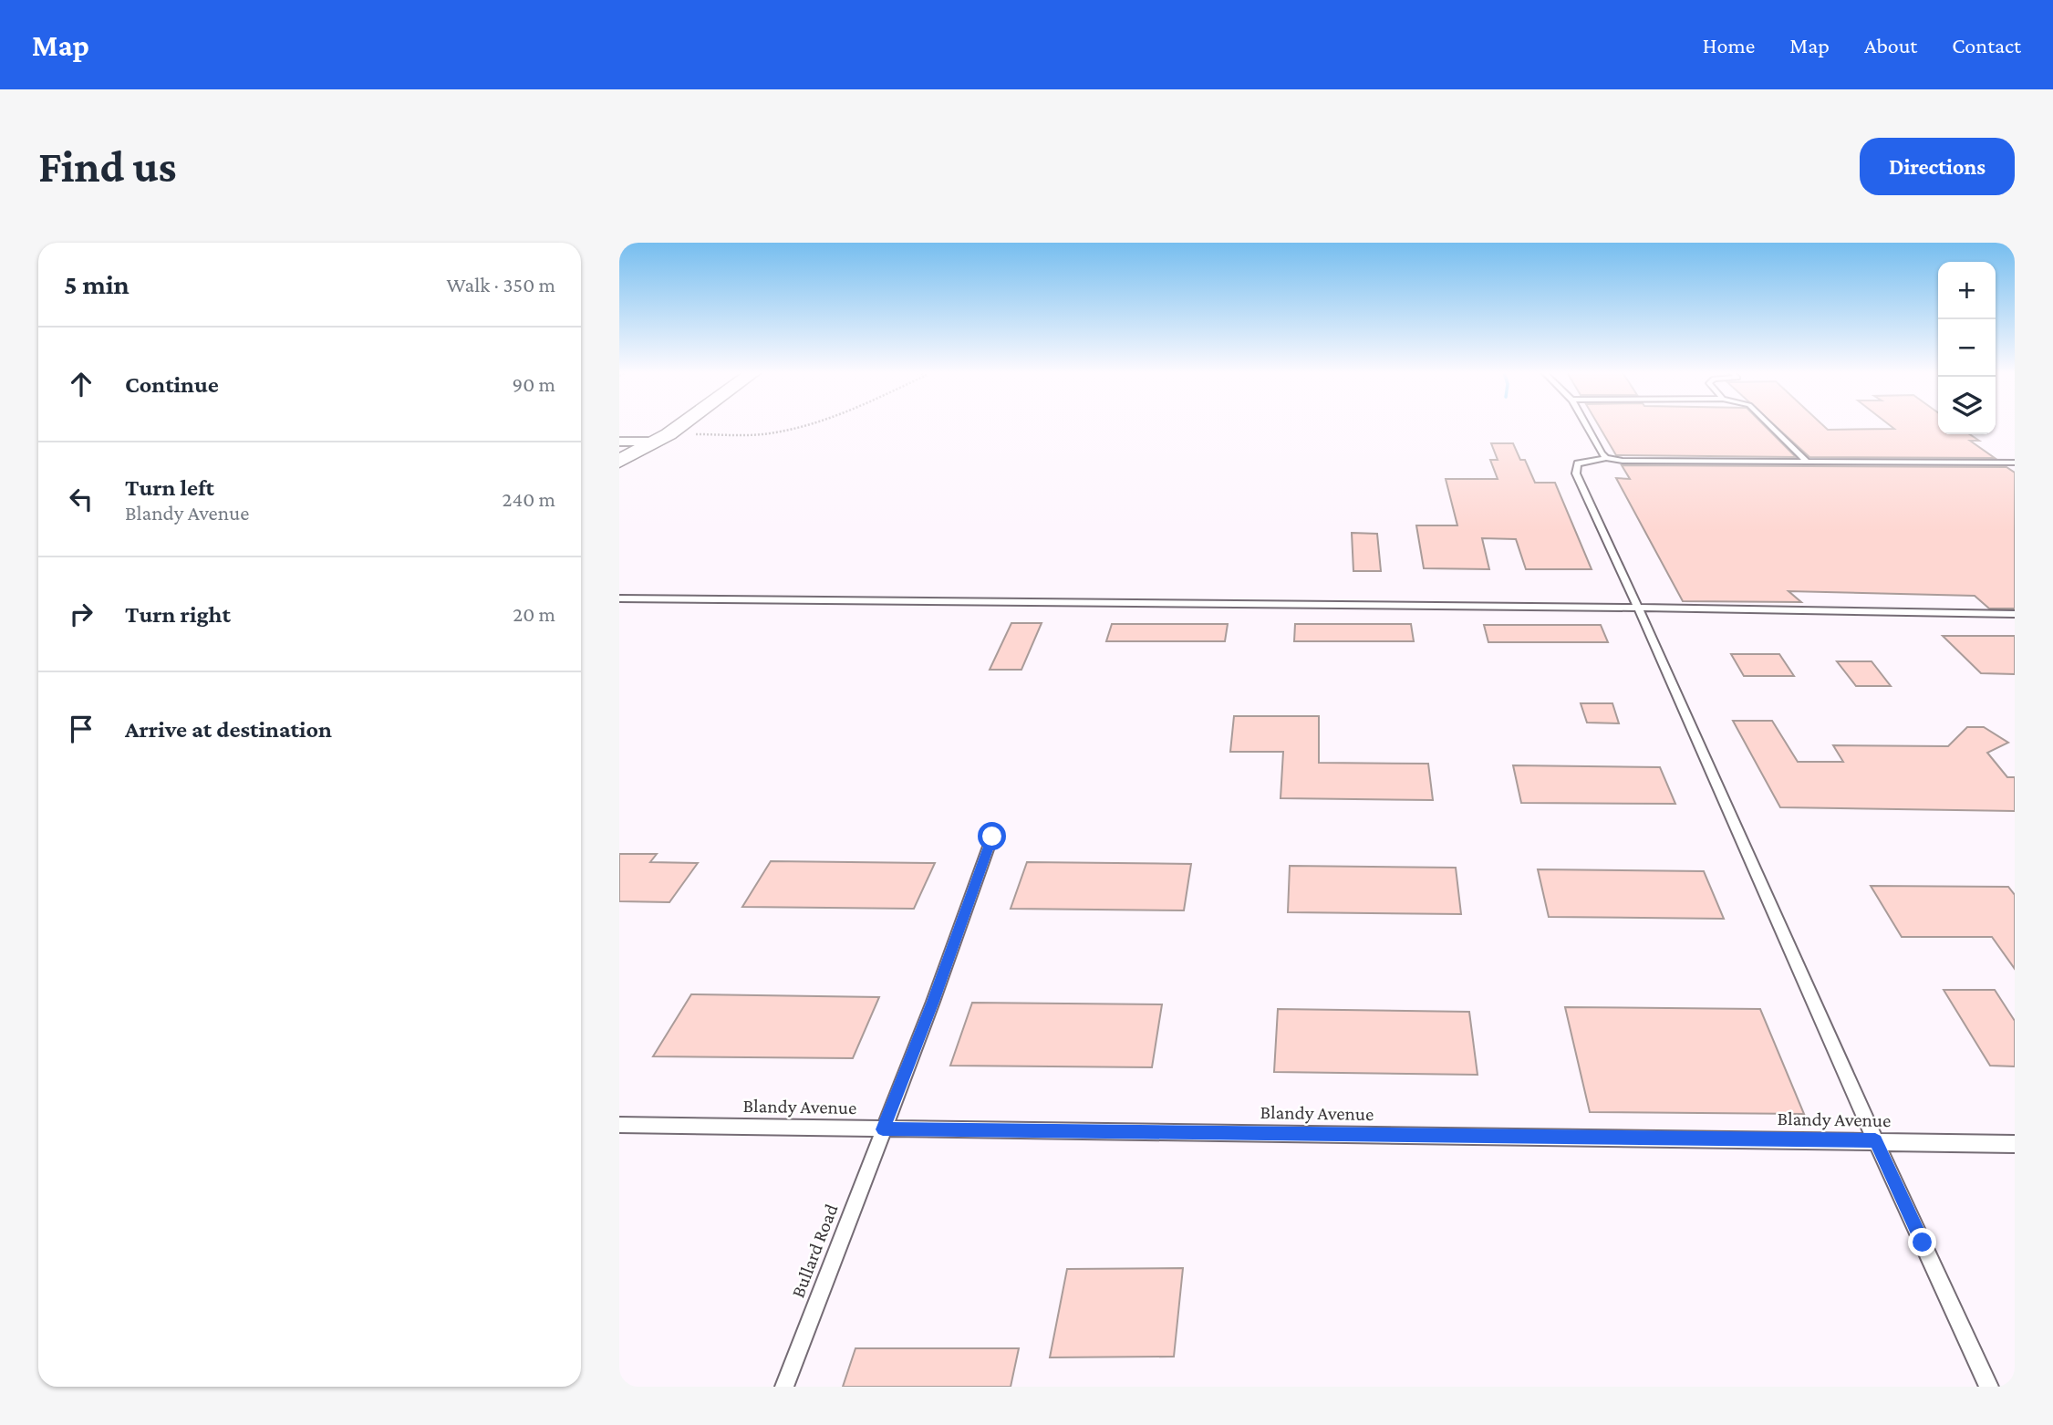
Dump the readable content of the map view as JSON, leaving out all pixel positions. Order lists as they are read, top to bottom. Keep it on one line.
{"streets":{"lane":["Blandy Avenue","Bullard Road"]},"crossings":[["Blandy Avenue","Bullard Road"]],"page":{"header":"Map","nav":["Home","Map","About","Contact"],"buttons":"Directions","title":"Find us","heading":["5 min","Walk · 350 m"],"map_buttons":["+","−"],"list":[["Continue","90 m"],["Turn left","Blandy Avenue","240 m"],["Turn right","20 m"],"Arrive at destination"]}}
